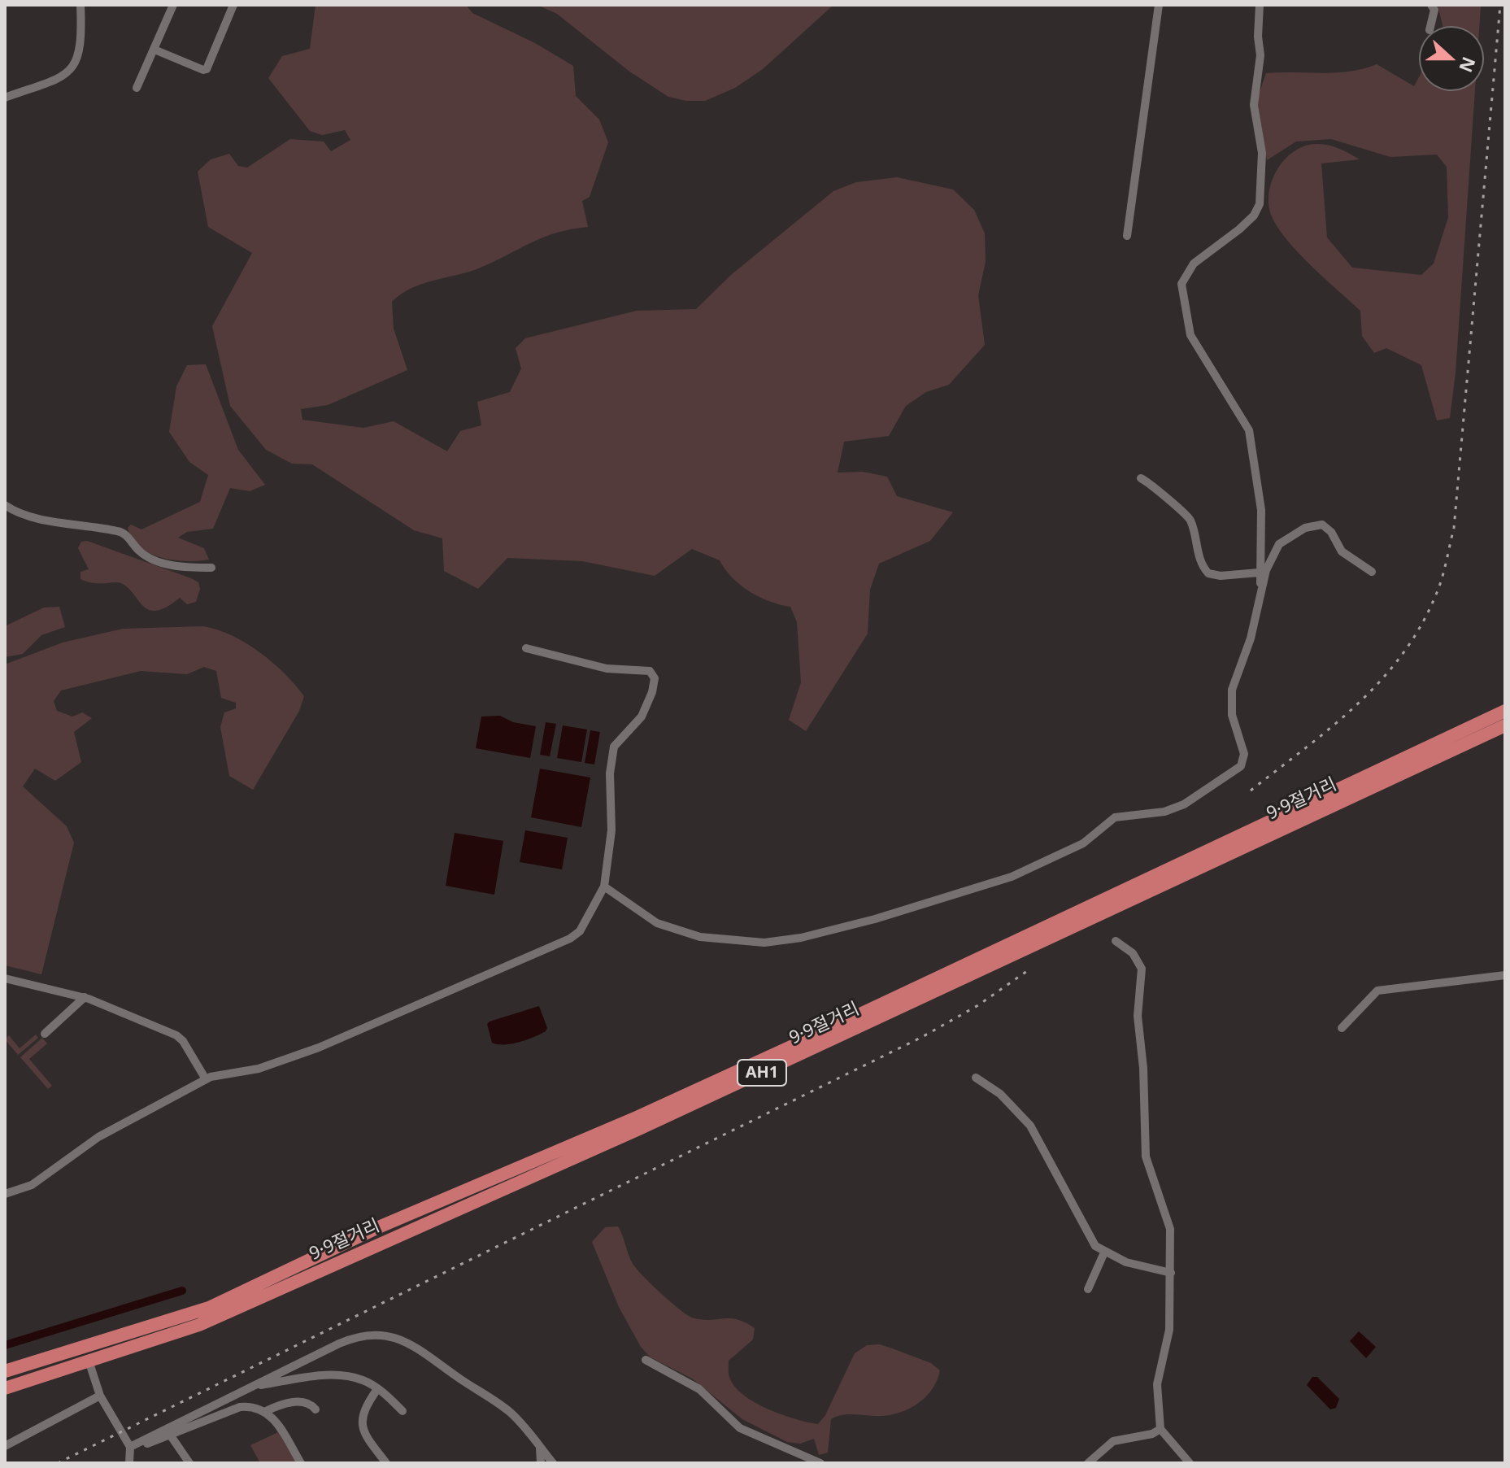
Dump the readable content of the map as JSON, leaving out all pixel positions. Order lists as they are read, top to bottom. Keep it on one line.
{"streets":{"highway":["9·9절거리","AH1"]},"north":"right"}
